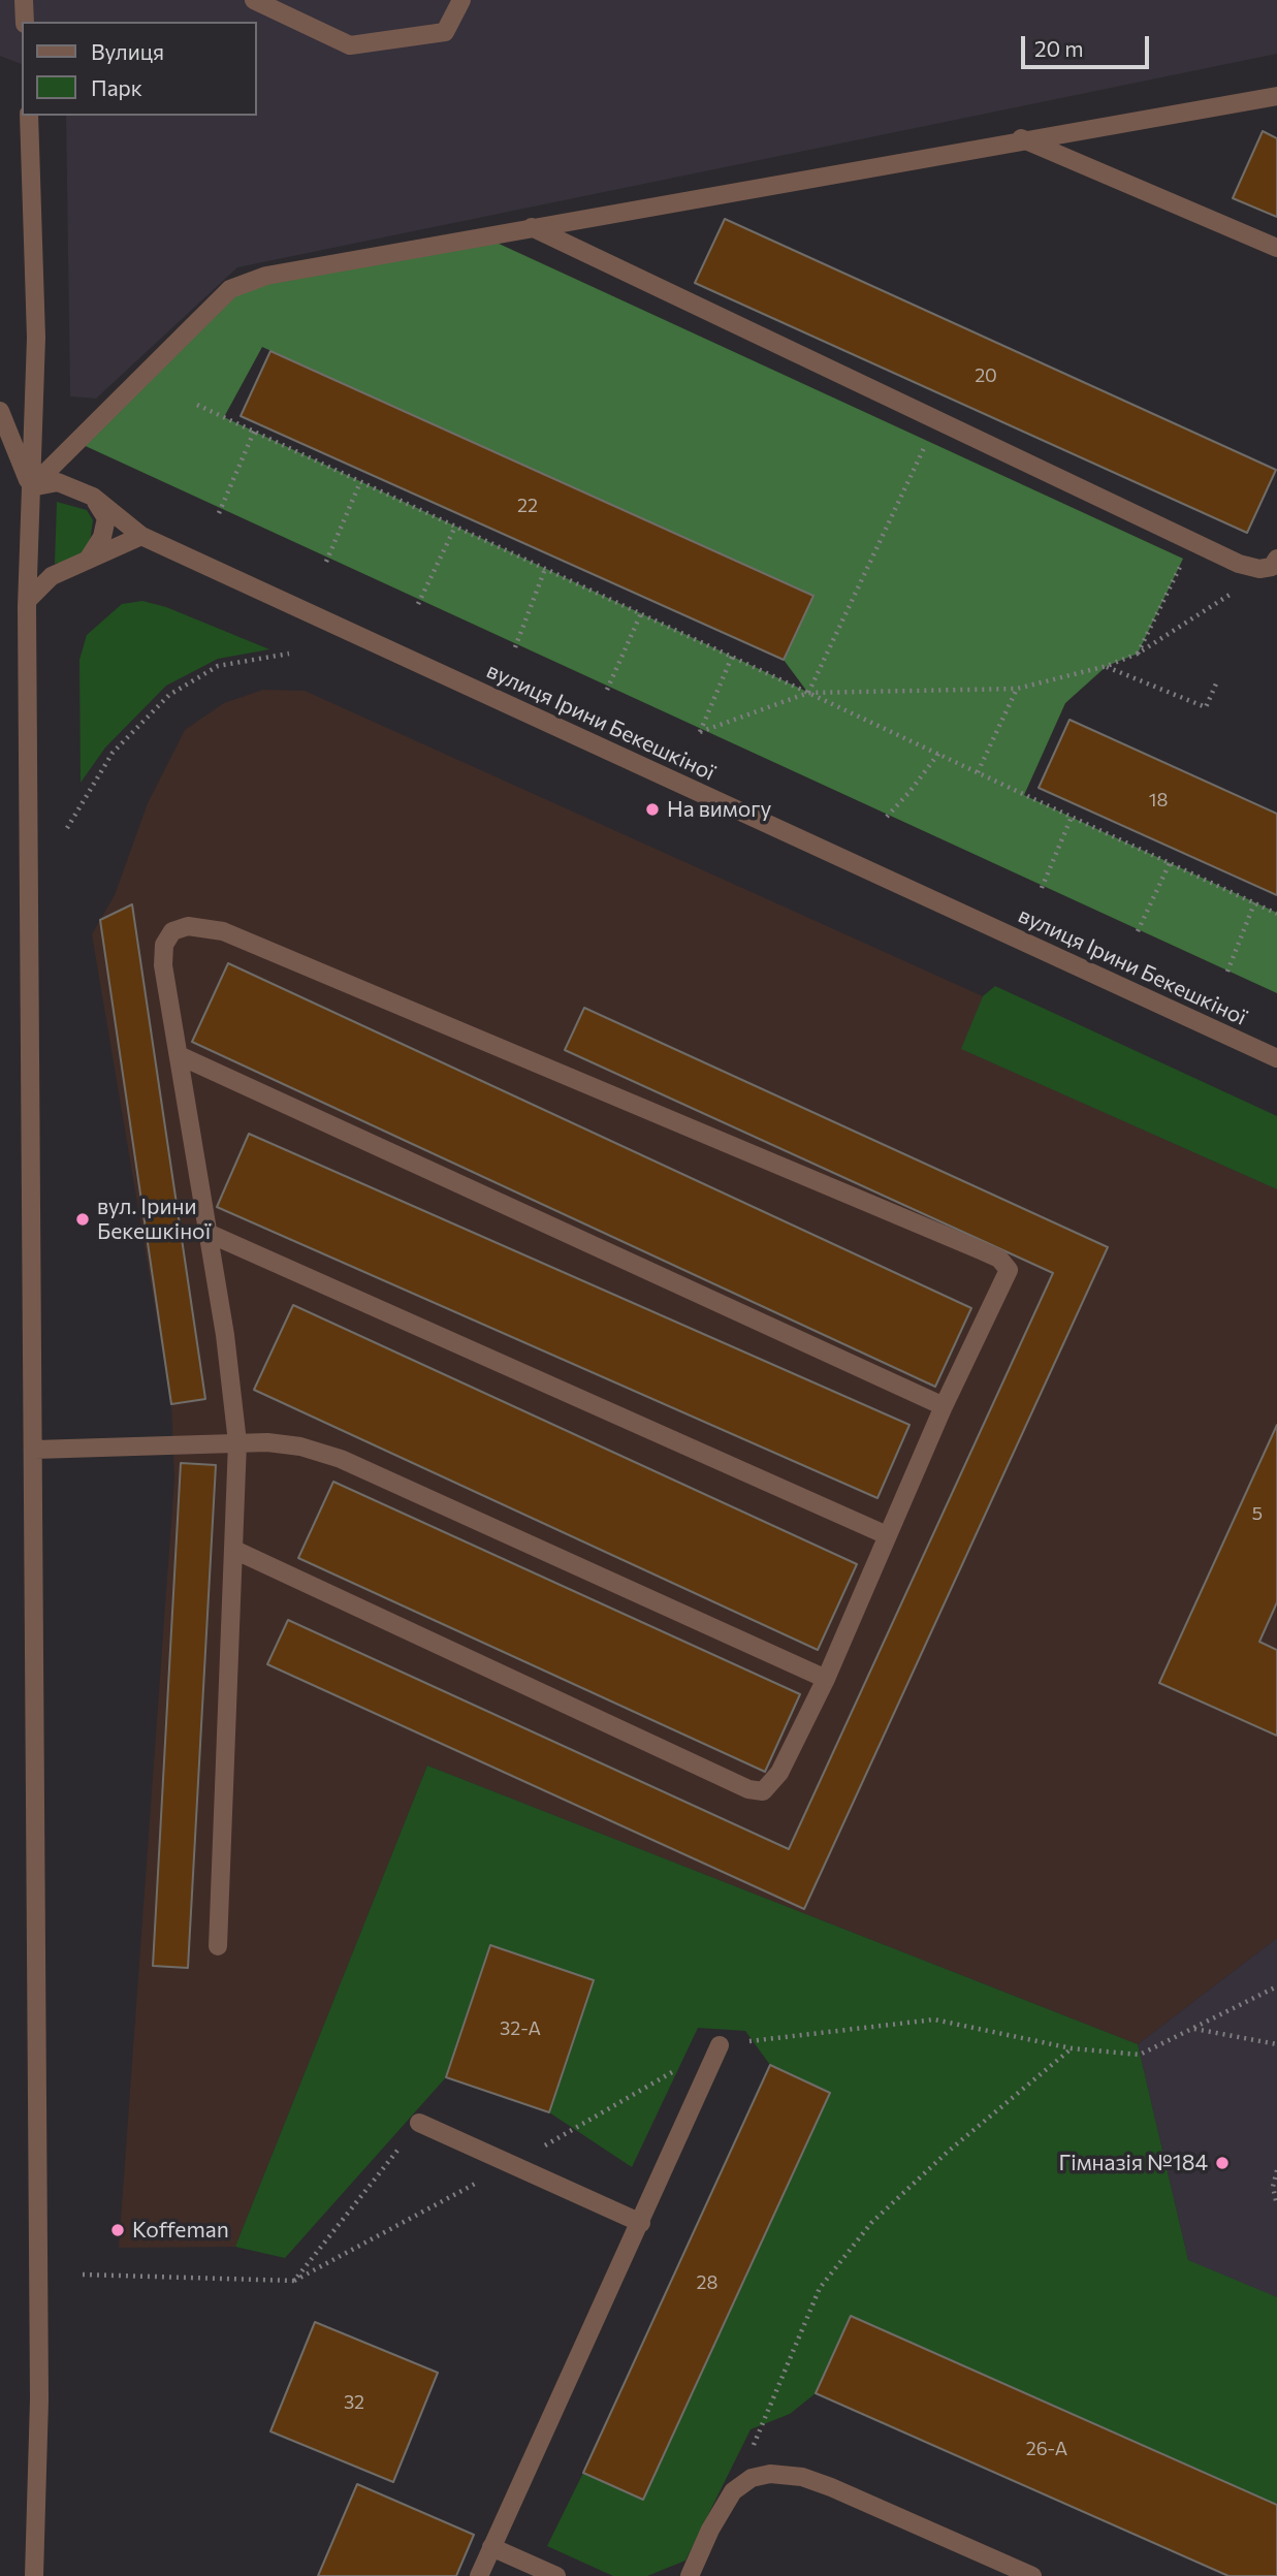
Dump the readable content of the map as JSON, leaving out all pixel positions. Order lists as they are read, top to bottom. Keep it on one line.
{"streets":{"street":["вулиця Ірини Бекешкіної"]},"places":["На вимогу","вул. Ірини Бекешкіної","Гімназія №184","Koffeman"],"house_numbers":["20","22","18","5","32-А","28","32","26-А"],"legend":["Вулиця","Парк"],"scale_bar":"20 m"}
